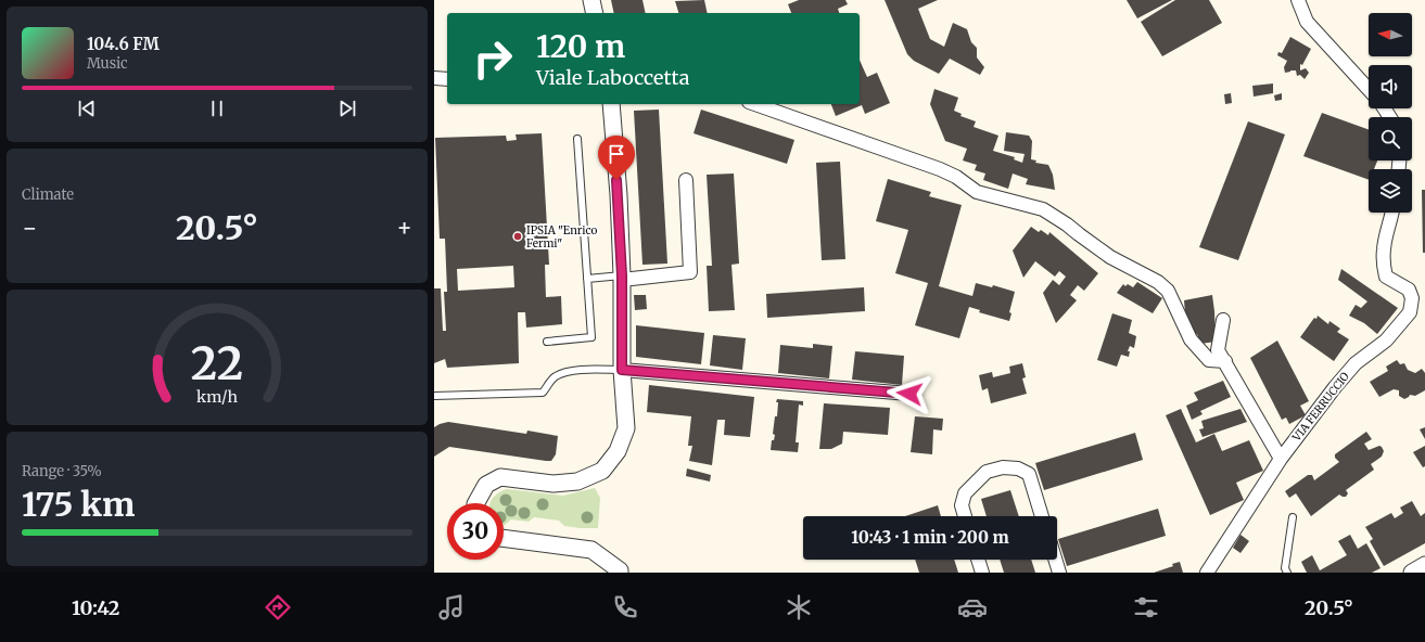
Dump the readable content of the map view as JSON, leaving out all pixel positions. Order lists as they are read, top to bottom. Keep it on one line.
{"streets":{"street":["VIA FERRUCCIO"]},"places":["IPSIA \"Enrico Fermi\""],"north":"left","page":{"turn":["120 m","Viale Laboccetta"],"song":["104.6 FM","Music"],"tile":["Climate",["Range · 35%","175 km"]],"heat":["−","20.5°","+"],"limit":"30","trip":"10:43 · 1 min · 200 m","tabs":["10:42","20.5°"],"gauge":["22","km/h"]}}
